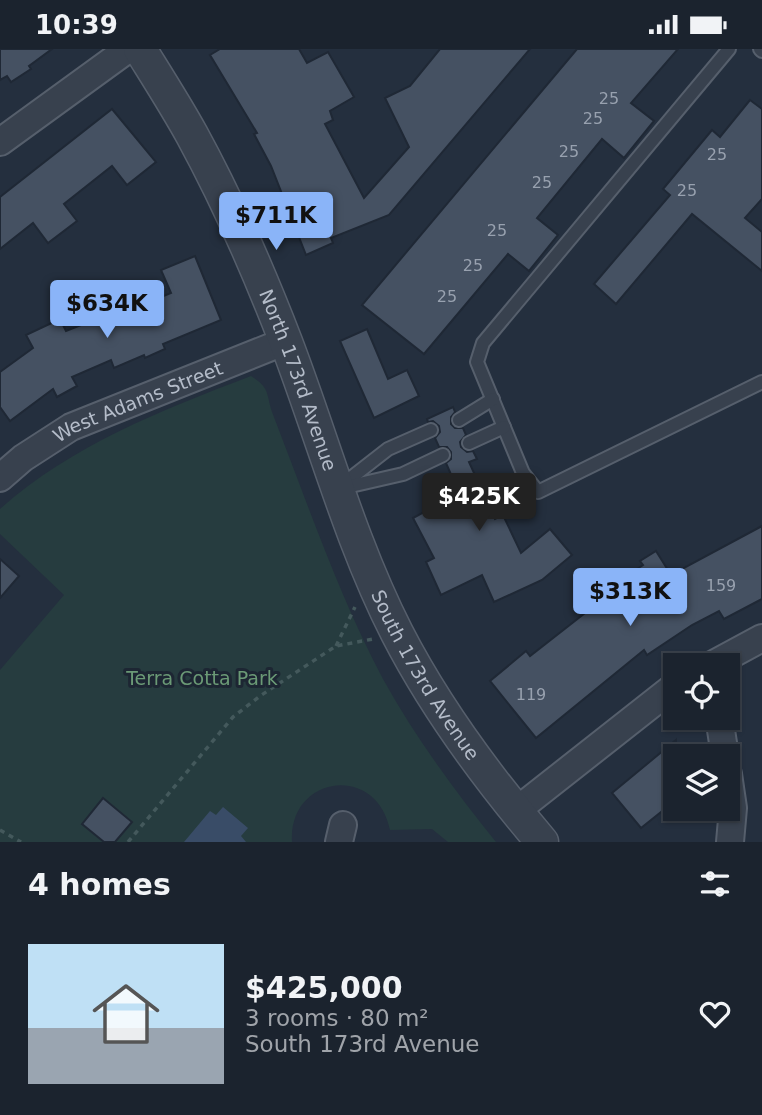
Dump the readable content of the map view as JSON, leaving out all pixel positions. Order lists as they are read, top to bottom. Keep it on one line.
{"streets":{"street":["North 173rd Avenue","West Adams Street","South 173rd Avenue"]},"crossings":[["North 173rd Avenue","West Adams Street"],["North 173rd Avenue","South 173rd Avenue"]],"parks":["Terra Cotta Park"],"house_numbers":["25","25","25","25","25","25","25","25","25","159","119"],"page":{"status":"10:39","price":["$711K","$634K","$425K","$313K"],"heading":"4 homes","list":[{"name":"$425,000","note":"3 rooms · 80 m² · South 173rd Avenue"}]}}
